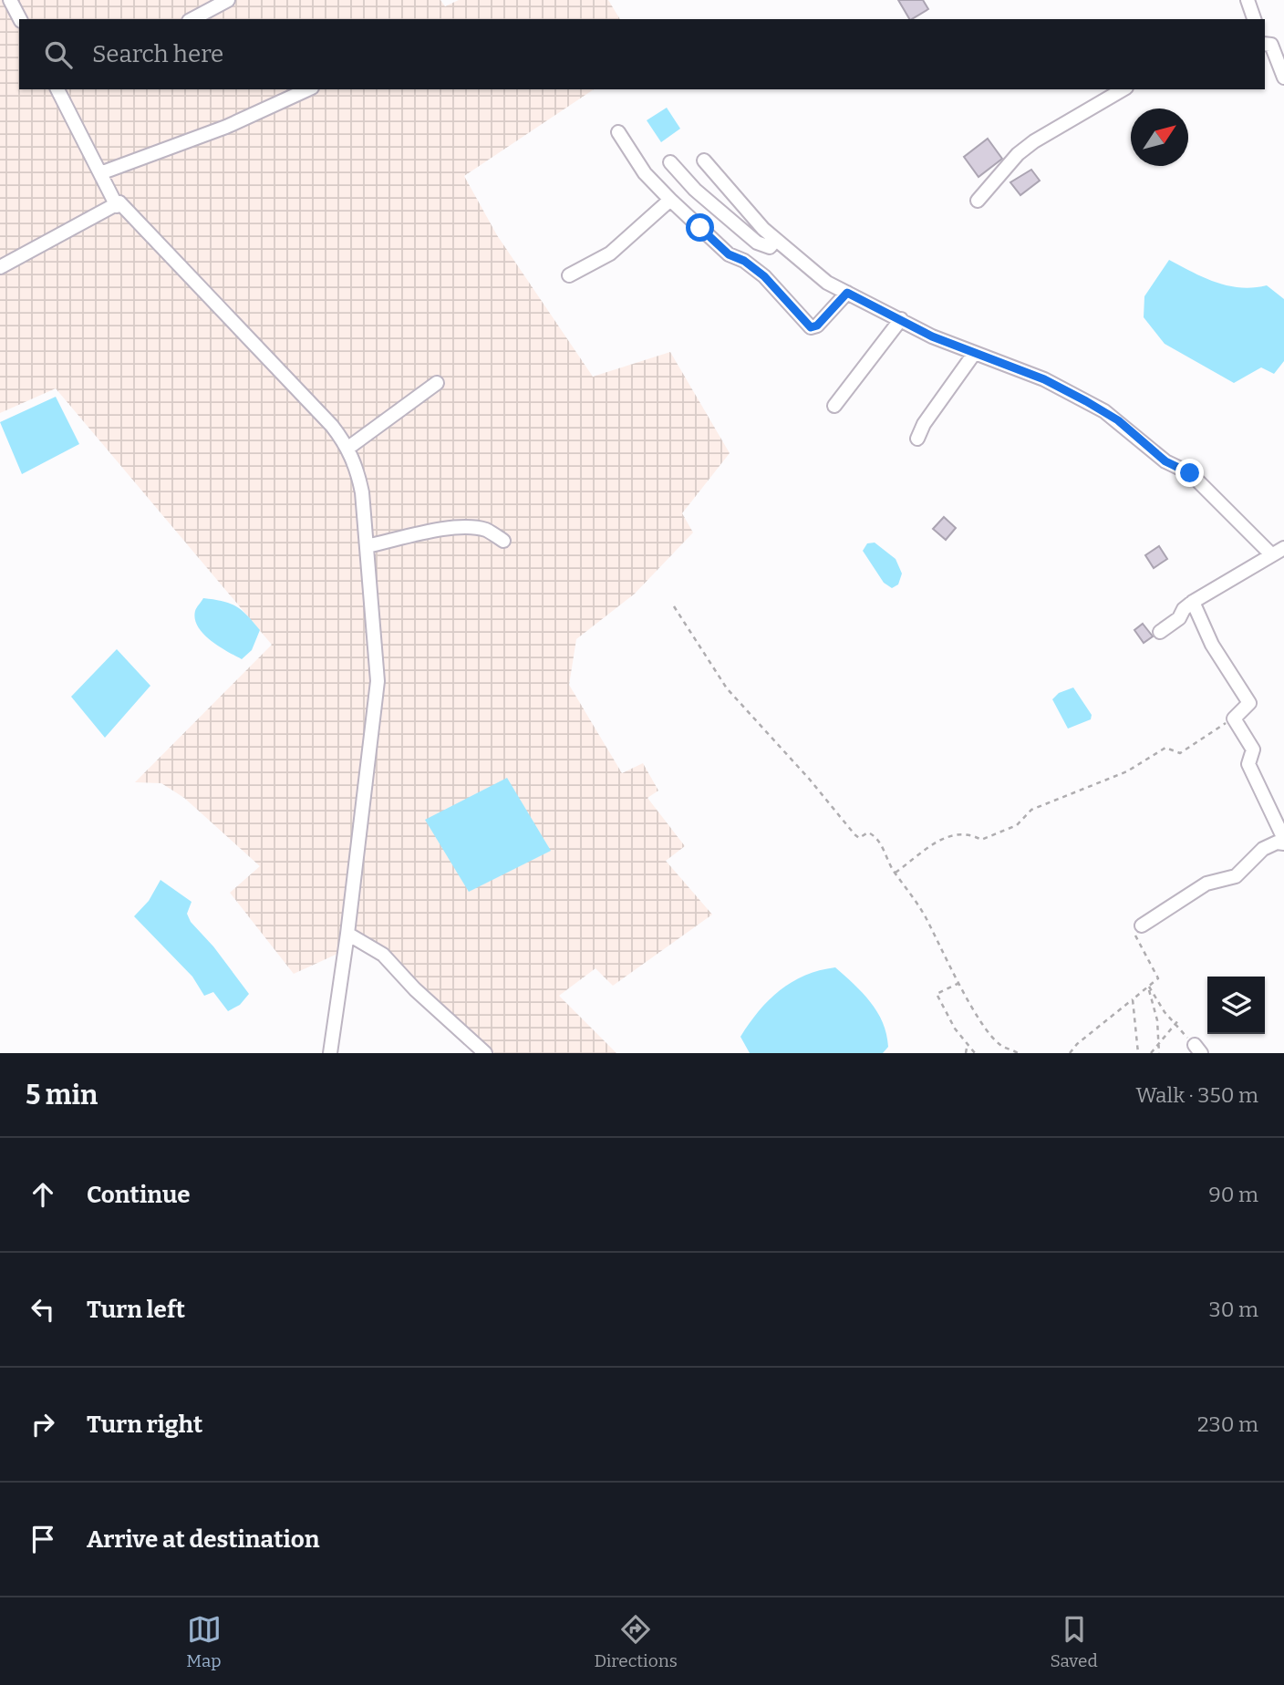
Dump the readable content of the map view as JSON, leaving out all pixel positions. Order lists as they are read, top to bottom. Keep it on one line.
{"north":"top right","page":{"search":"Search here","heading":["5 min","Walk · 350 m"],"list":[["Continue","90 m"],["Turn left","30 m"],["Turn right","230 m"],"Arrive at destination"],"nav":["Map","Directions","Saved"]}}
